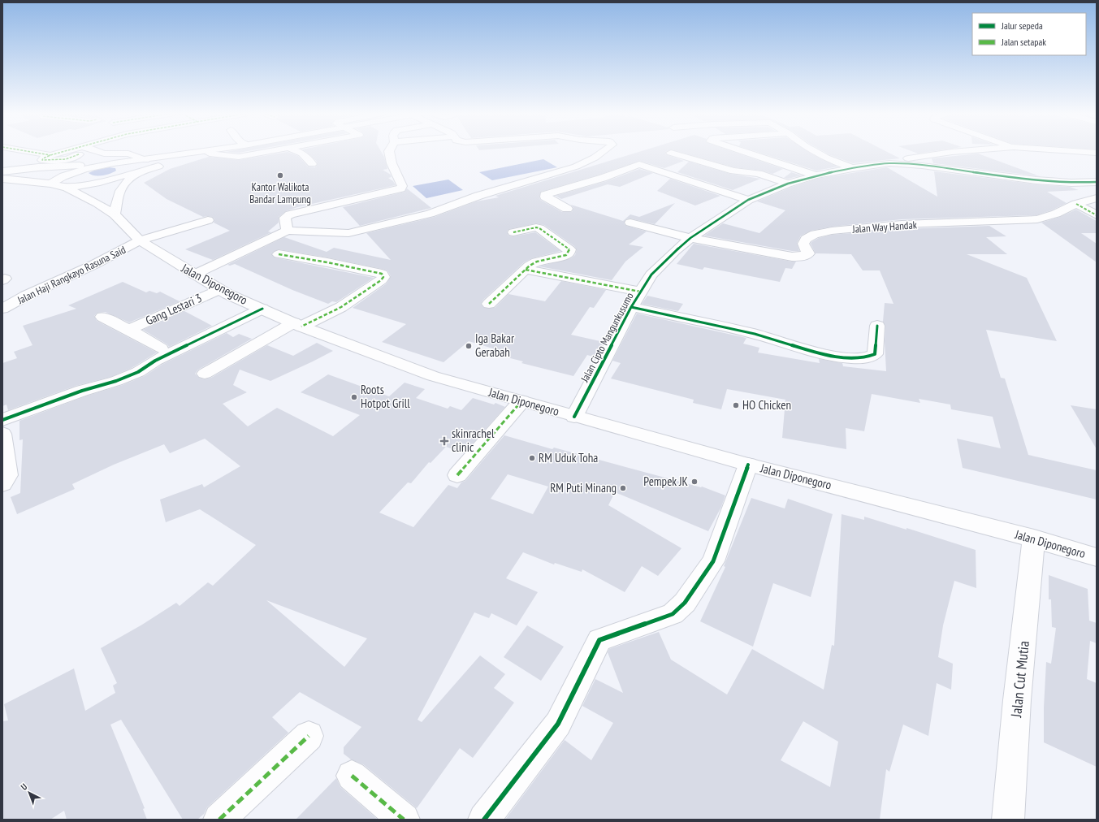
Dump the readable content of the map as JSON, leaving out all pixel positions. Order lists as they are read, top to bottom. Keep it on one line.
{"streets":{"street":["Jalan Way Handak","Jalan Haji Rangkayo Rasuna Said","Jalan Diponegoro","Gang Lestari 3","Jalan Cipto Mangunkusumo","Jalan Cut Mutia"]},"crossings":[["Jalan Way Handak","Jalan Cipto Mangunkusumo"],["Jalan Haji Rangkayo Rasuna Said","Jalan Diponegoro"],["Jalan Diponegoro","Gang Lestari 3"],["Jalan Diponegoro","Jalan Cipto Mangunkusumo"],["Jalan Diponegoro","Jalan Cut Mutia"]],"places":{"other":["Kantor Walikota Bandar Lampung","Iga Bakar Gerabah","Roots Hotpot Grill","HO Chicken","RM Uduk Toha","Pempek JK","RM Puti Minang"],"health":["skinrachel clinic"]},"legend":["Jalur sepeda","Jalan setapak"],"north":"top left"}
